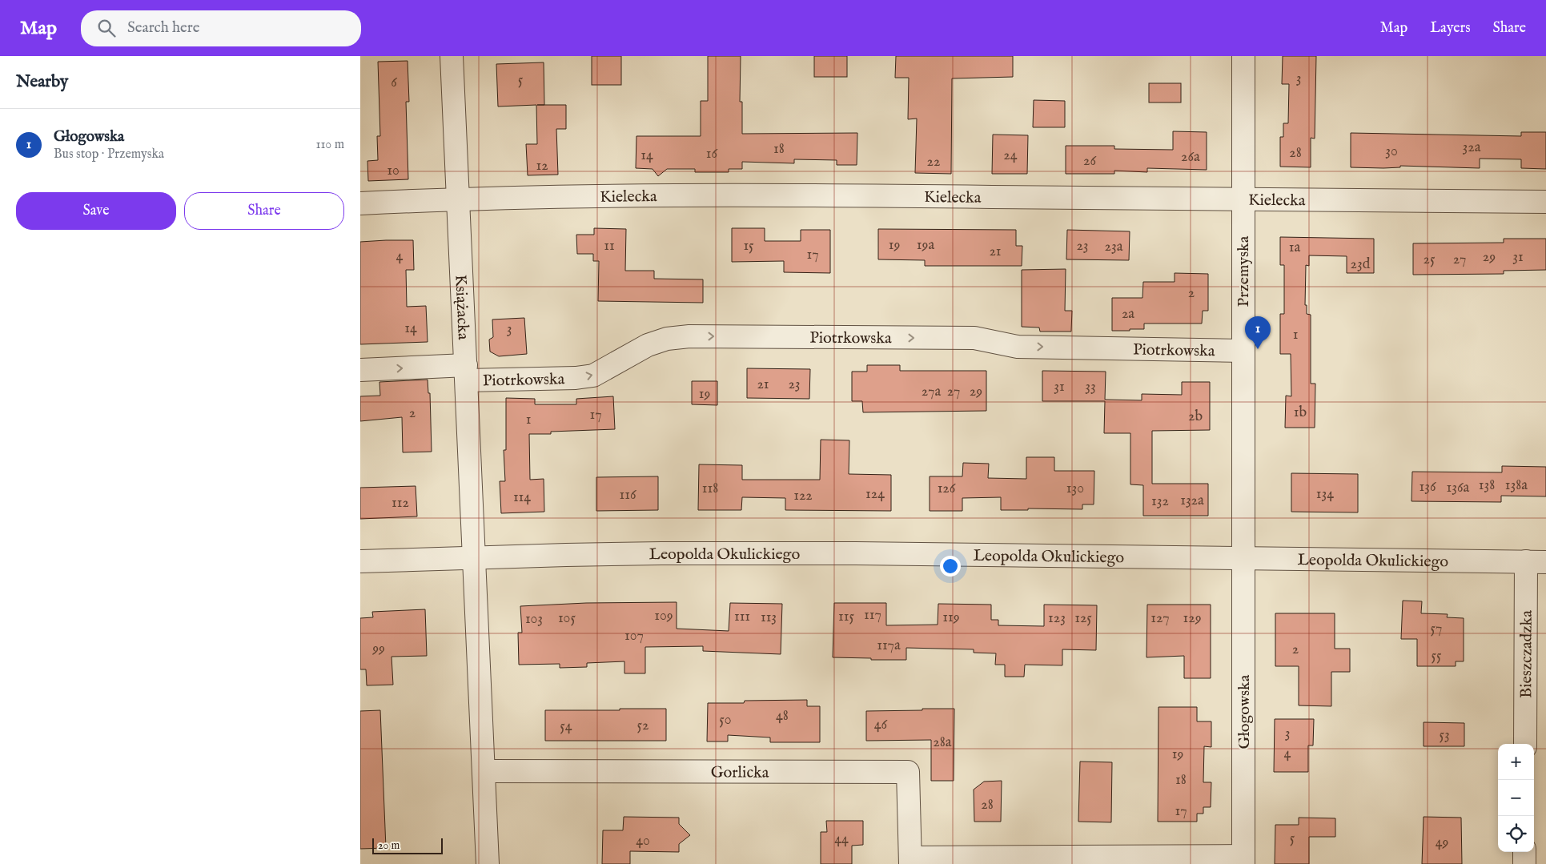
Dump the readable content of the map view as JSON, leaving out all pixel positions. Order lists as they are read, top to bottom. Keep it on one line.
{"streets":{"street":["Kielecka","Przemyska","Książacka","Piotrkowska","Leopolda Okulickiego","Bieszczadzka","Głogowska","Gorlicka"]},"crossings":[["Kielecka","Przemyska"],["Kielecka","Książacka"],["Przemyska","Piotrkowska"],["Przemyska","Leopolda Okulickiego"],["Przemyska","Głogowska"],["Książacka","Piotrkowska"],["Książacka","Leopolda Okulickiego"],["Leopolda Okulickiego","Bieszczadzka"],["Leopolda Okulickiego","Głogowska"],["Głogowska","Gorlicka"]],"one_way":["Piotrkowska"],"house_numbers":["3","5","6","32a","18","30","28","16","14","24","26a","26","22","12","10","19","19a","11","15","23","23a","1a","21","17","4","29","31","25","27","23d","2","2a","14","3","1","21","23","31","33","27a","27","29","19","1b","2","17","2b","1","138","138a","136","136a","118","126","130","124","134","116","122","114","132a","132","112","117","109","111","115","113","119","105","123","125","127","129","103","57","107","117a","99","2","55","48","50","46","52","54","3","53","28a","4","19","18","28","17","5","44","40","49"],"scale_bar":"20 m","page":{"header":"Map","search":"Search here","nav":["Map","Layers","Share"],"heading":"Nearby","list":[{"mark":"1","name":"Głogowska","note":"Bus stop · Przemyska","value":"110 m"}],"buttons":["Save","Share"],"pins":"1","map_buttons":["+","−"],"scale":"20 m"}}
